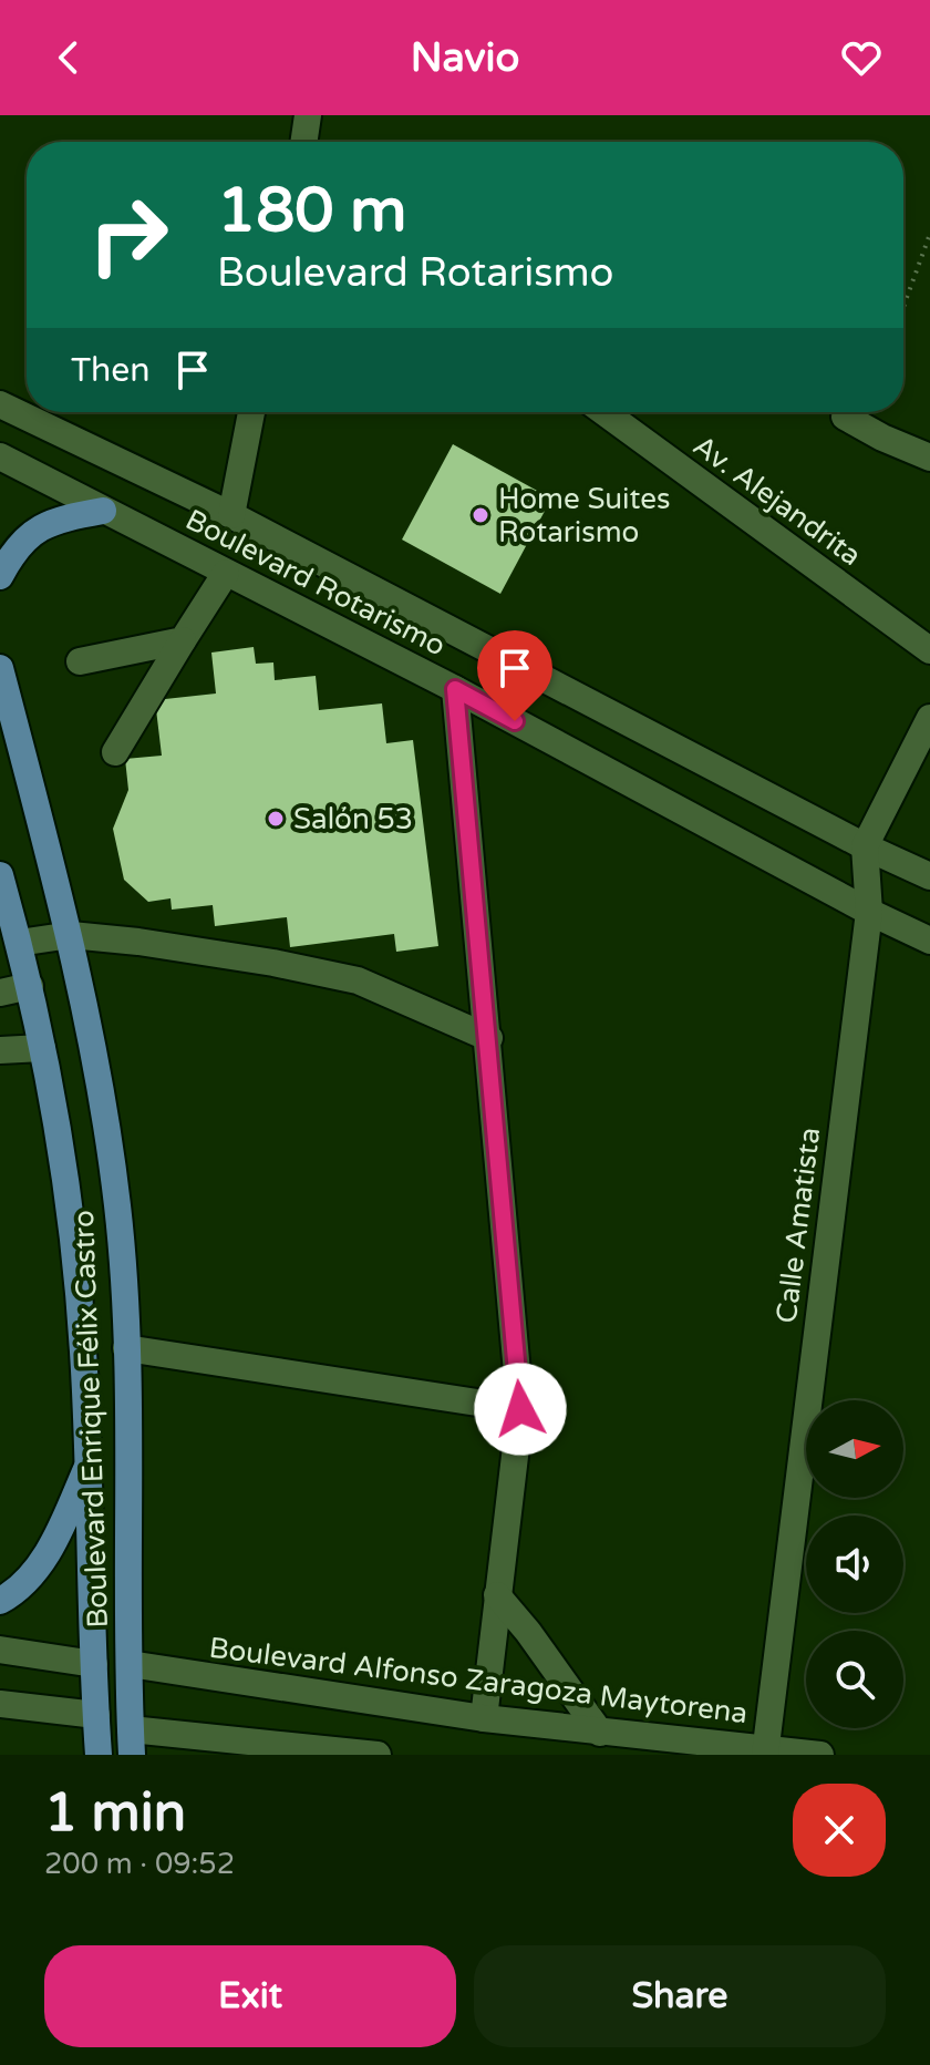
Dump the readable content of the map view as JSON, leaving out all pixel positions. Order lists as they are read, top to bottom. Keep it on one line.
{"streets":{"main road":["Boulevard Enrique Félix Castro"],"street":["Av. Alejandrita","Boulevard Rotarismo","Calle Amatista","Boulevard Alfonso Zaragoza Maytorena"]},"crossings":[["Boulevard Rotarismo","Calle Amatista"],["Calle Amatista","Boulevard Alfonso Zaragoza Maytorena"],["Boulevard Enrique Félix Castro","Boulevard Alfonso Zaragoza Maytorena"]],"places":["Home Suites Rotarismo","Salón 53"],"north":"right","page":{"header":"Navio","turn":["180 m","Boulevard Rotarismo"],"then":"Then","heading":["1 min","200 m · 09:52"],"buttons":["Exit","Share"]}}
